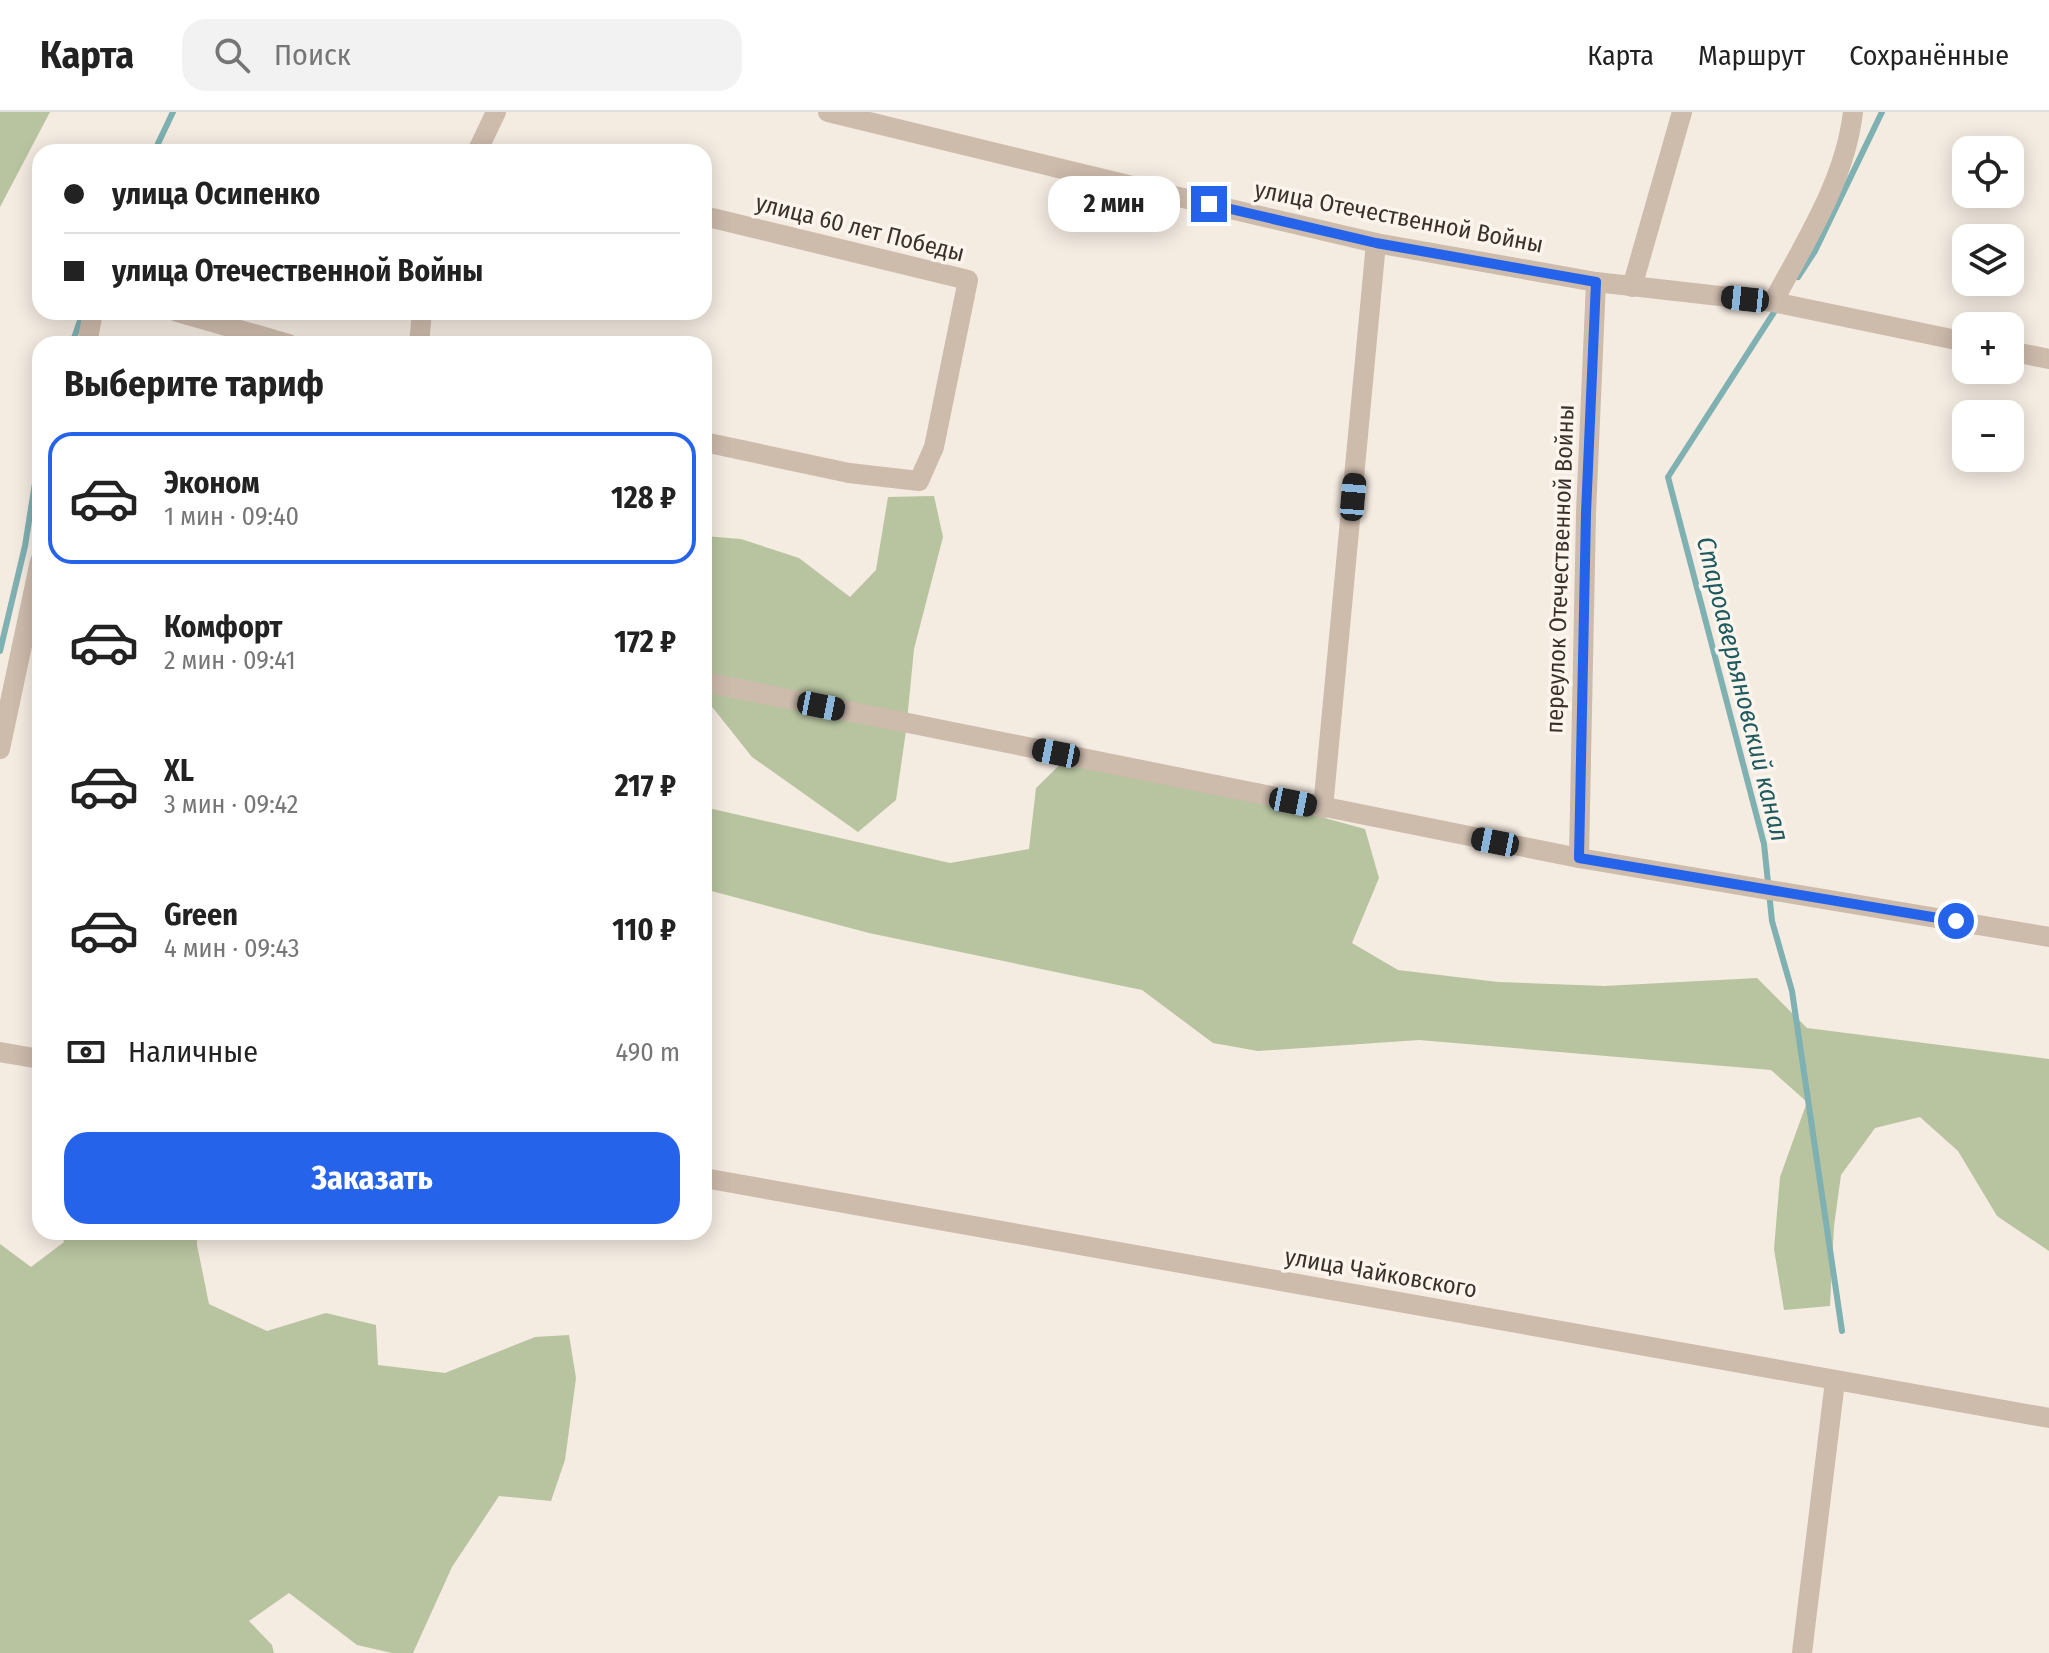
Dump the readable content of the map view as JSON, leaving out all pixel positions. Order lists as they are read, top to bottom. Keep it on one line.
{"streets":{"street":["улица Отечественной Войны","улица 60 лет Победы","переулок Отечественной Войны","улица Чайковского"]},"crossings":[["улица Отечественной Войны","переулок Отечественной Войны"]],"water":["Староаверьяновский канал"],"page":{"header":"Карта","search":"Поиск","nav":["Карта","Маршрут","Сохранённые"],"map_buttons":["+","−"],"banner":["улица Осипенко","улица Отечественной Войны"],"bubble":"2 мин","heading":"Выберите тариф","list":[{"name":"Эконом","note":"1 мин · 09:40","value":"128 ₽"},{"name":"Комфорт","note":"2 мин · 09:41","value":"172 ₽"},{"name":"XL","note":"3 мин · 09:42","value":"217 ₽"},{"name":"Green","note":"4 мин · 09:43","value":"110 ₽"}],"pay":["Наличные","490 m"],"buttons":"Заказать"}}
